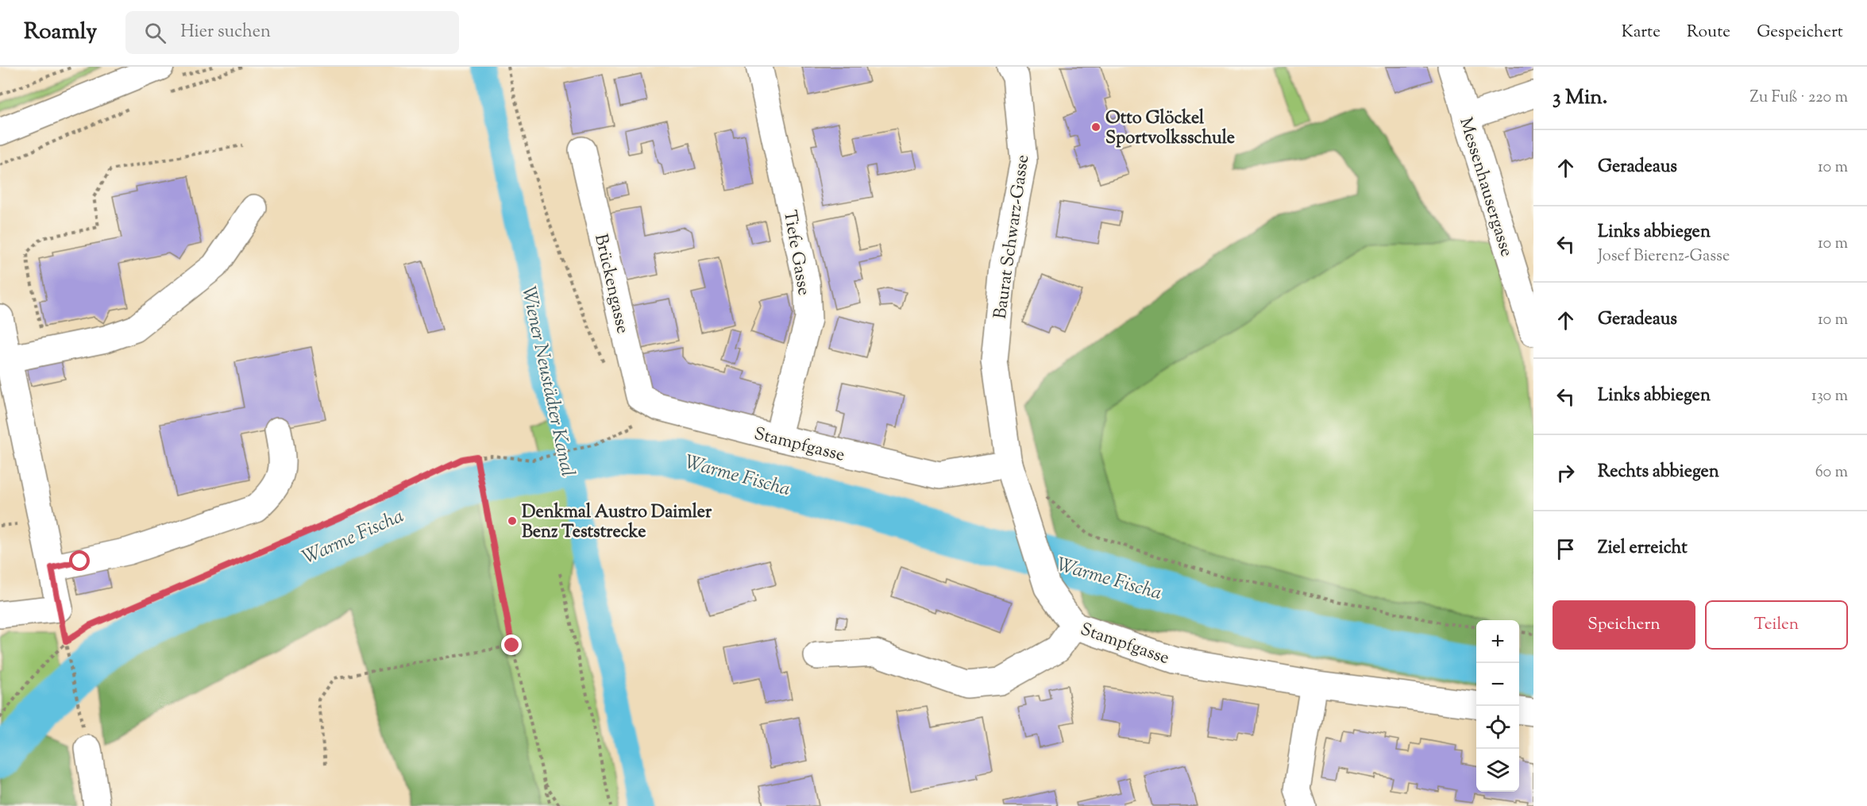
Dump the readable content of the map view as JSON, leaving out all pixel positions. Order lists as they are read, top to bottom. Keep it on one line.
{"streets":{"street":["Messenhausergasse","Baurat Schwarz-Gasse","Tiefe Gasse","Brückengasse","Stampfgasse"]},"crossings":[["Baurat Schwarz-Gasse","Stampfgasse"],["Tiefe Gasse","Stampfgasse"],["Brückengasse","Stampfgasse"]],"water":["Wiener Neustädter Kanal","Warme Fischa"],"places":["Otto Glöckel Sportvolksschule","Denkmal Austro Daimler Benz Teststrecke"],"page":{"header":"Roamly","search":"Hier suchen","nav":["Karte","Route","Gespeichert"],"heading":["3 Min.","Zu Fuß · 220 m"],"list":[["Geradeaus","10 m"],["Links abbiegen","Josef Bierenz-Gasse","10 m"],["Geradeaus","10 m"],["Links abbiegen","130 m"],["Rechts abbiegen","60 m"],"Ziel erreicht"],"buttons":["Speichern","Teilen"],"map_buttons":["+","−"]}}
